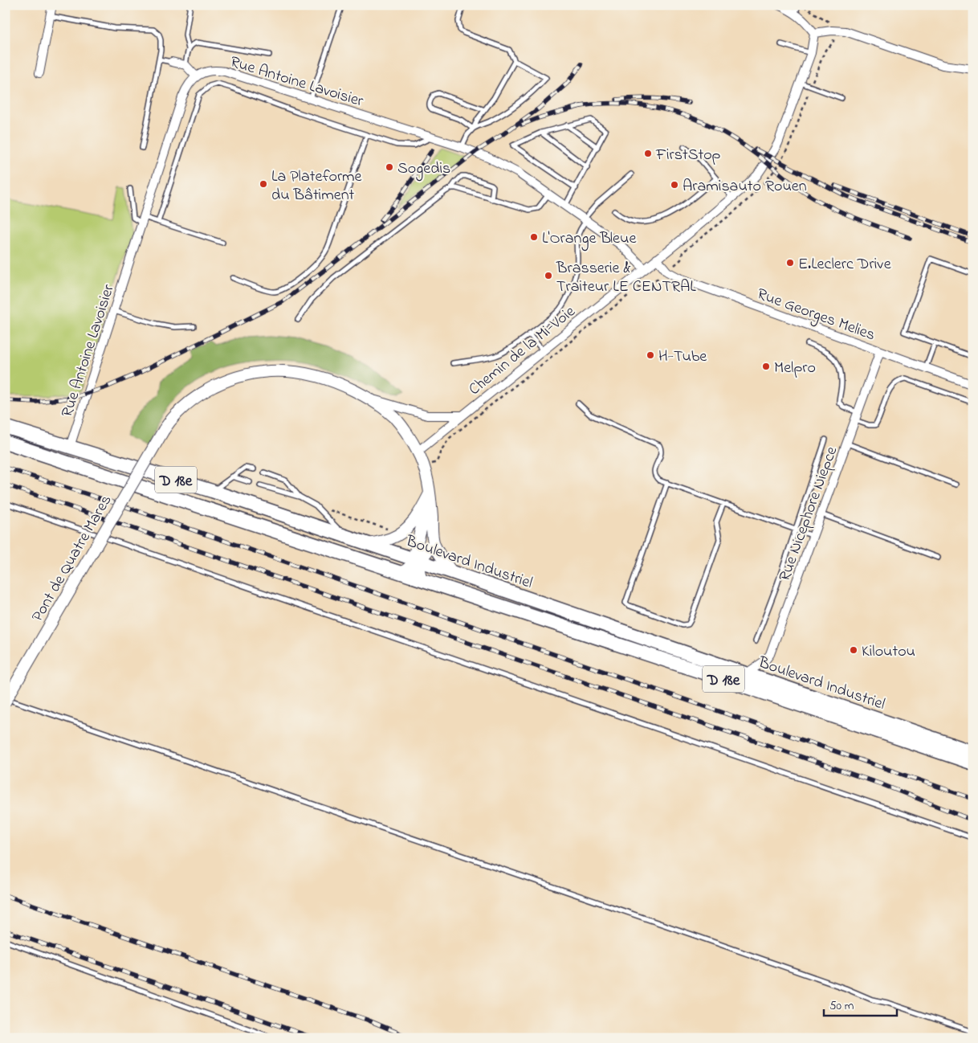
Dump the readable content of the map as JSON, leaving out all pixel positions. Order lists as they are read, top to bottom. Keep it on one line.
{"streets":{"main road":["D 18e","Pont de Quatre Mares","Boulevard Industriel"],"street":["Rue Antoine Lavoisier","Rue Georges Melies","Chemin de la Mi-Voie","Rue Nicephore Niepce"]},"crossings":[["Rue Antoine Lavoisier","Chemin de la Mi-Voie"],["Rue Antoine Lavoisier","Boulevard Industriel"],["Rue Georges Melies","Chemin de la Mi-Voie"],["Rue Georges Melies","Rue Nicephore Niepce"],["Chemin de la Mi-Voie","Pont de Quatre Mares"],["Rue Nicephore Niepce","Boulevard Industriel"]],"places":["FirstStop","Sogedis","La Plateforme du Bâtiment","Aramisauto Rouen","L'Orange Bleue","E.Leclerc Drive","Brasserie & Traiteur LE CENTRAL","H-Tube","Melpro","Kiloutou"],"scale_bar":"50 m"}
